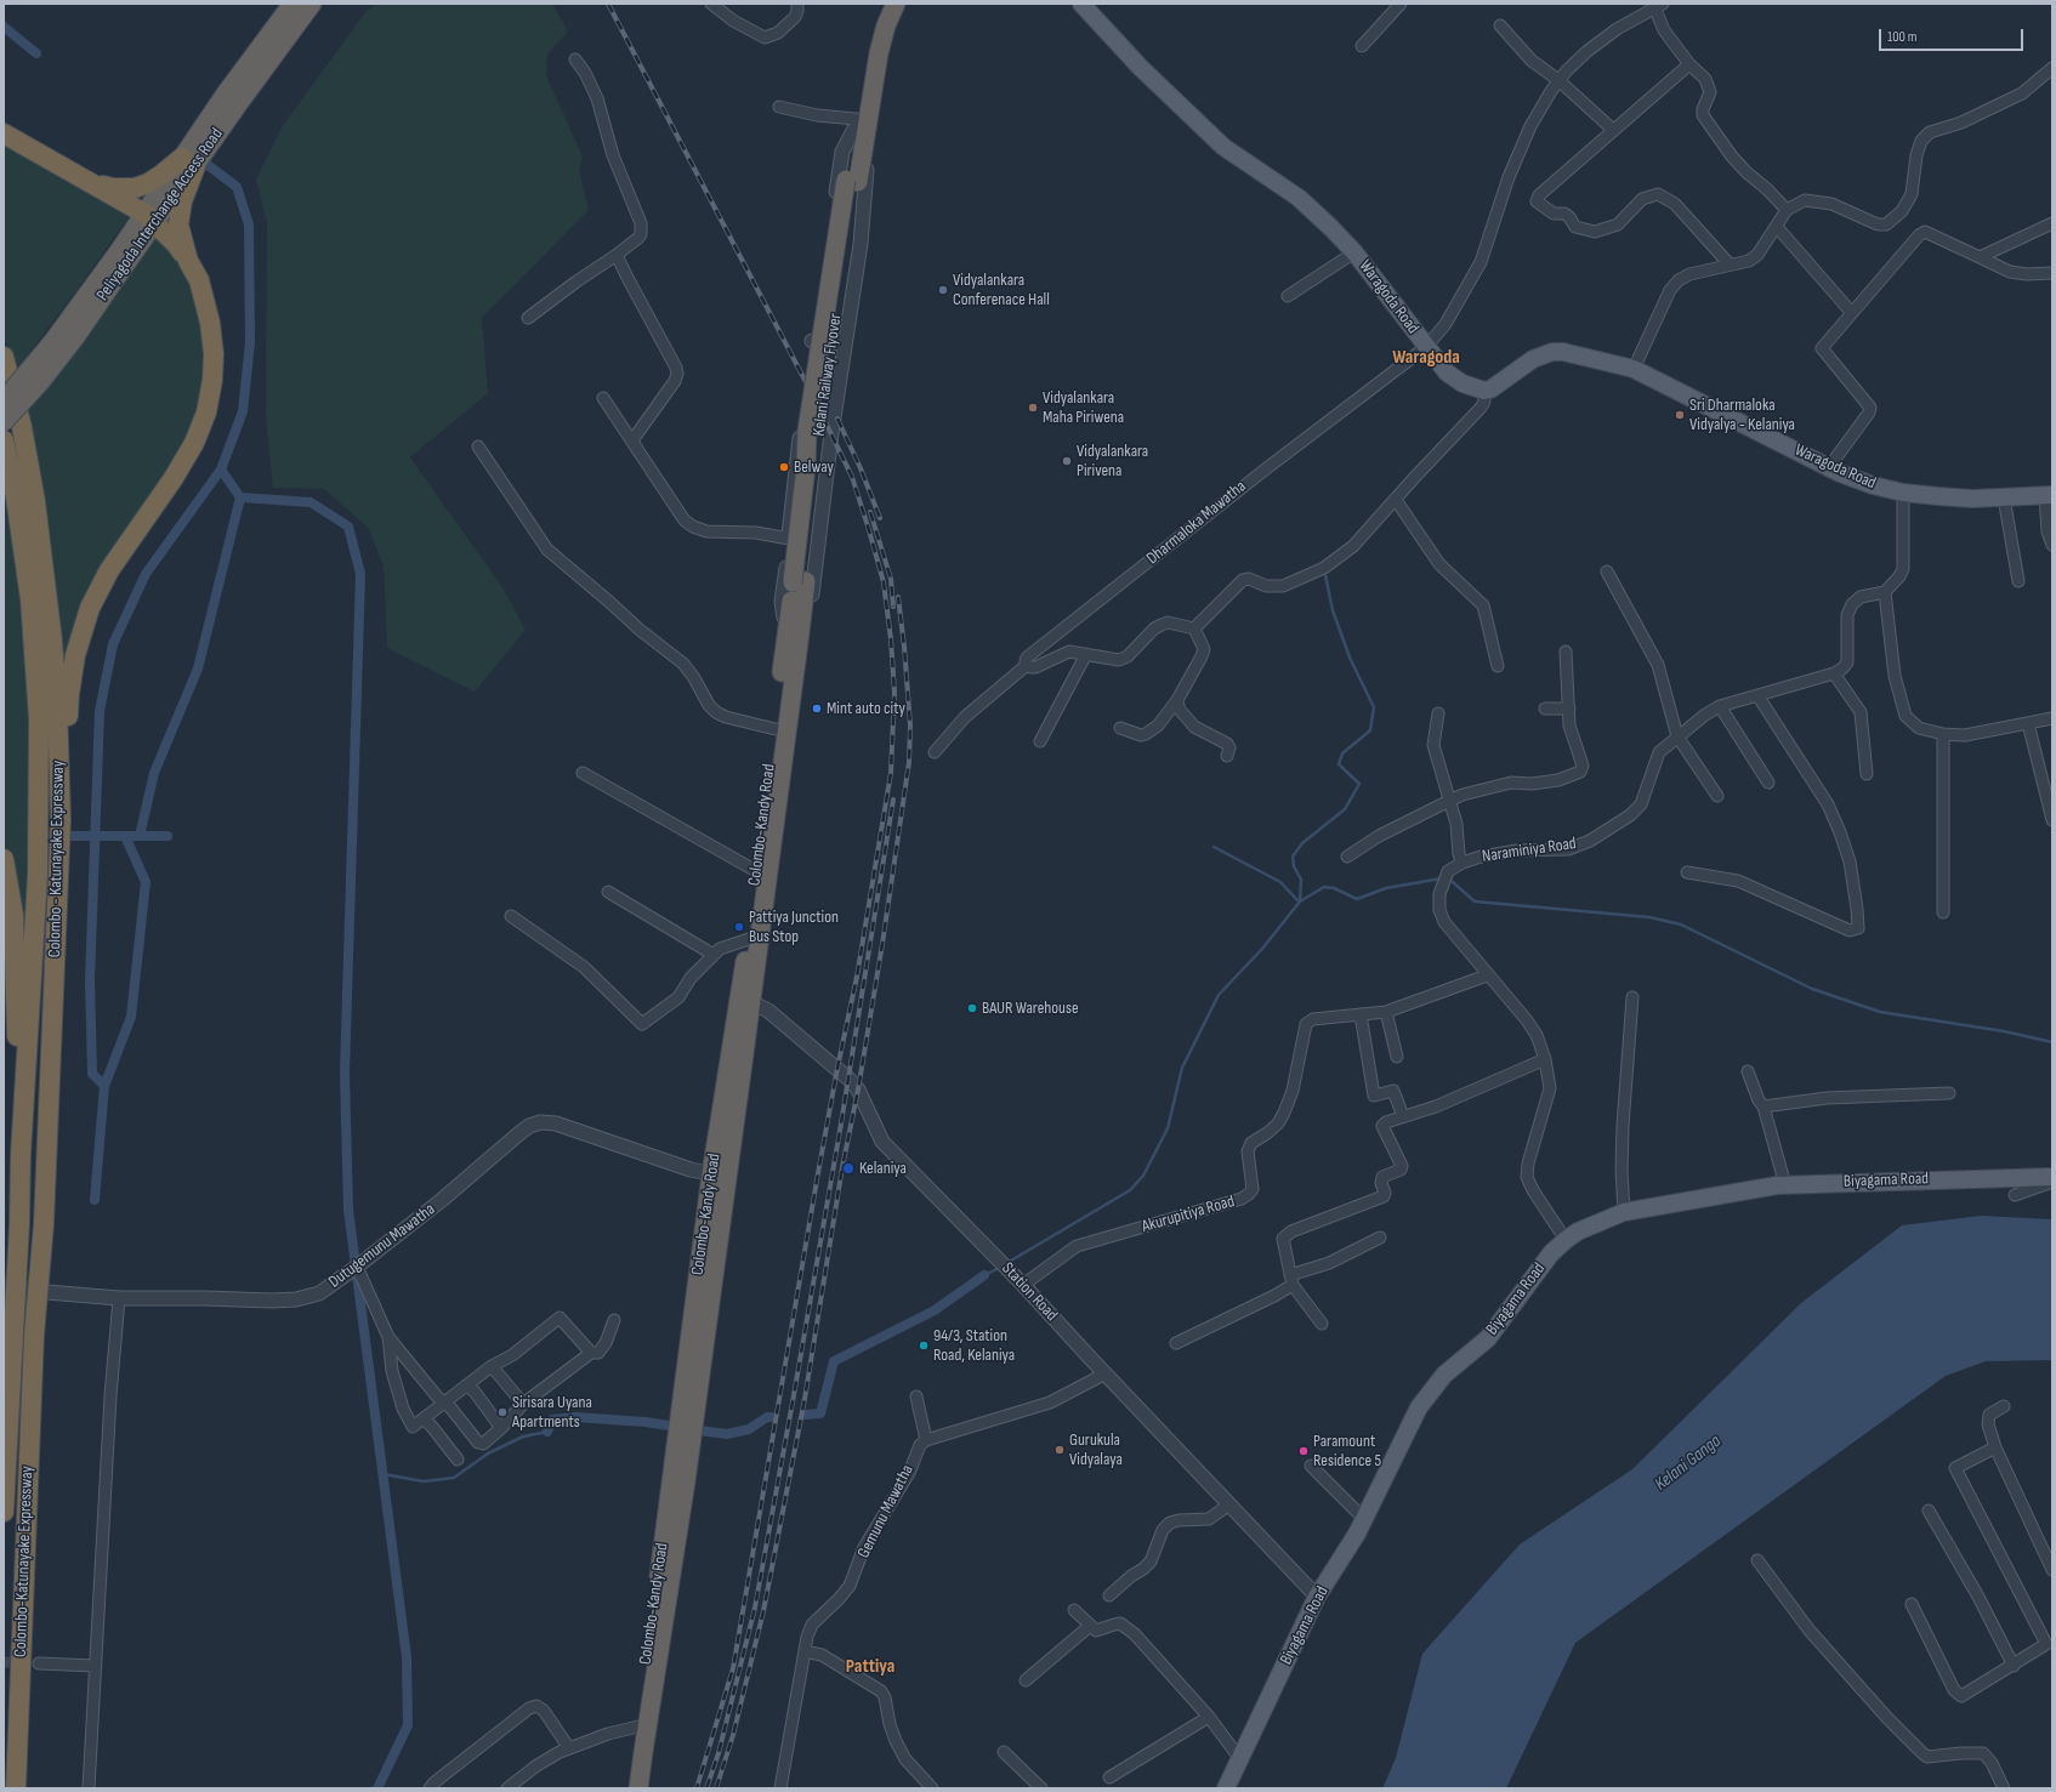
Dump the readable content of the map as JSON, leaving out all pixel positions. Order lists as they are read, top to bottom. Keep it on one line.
{"streets":{"highway":["Peliyagoda Interchange Access Road","Kelani Railway Flyover","Colombo-Kandy Road","Colombo - Katunayake Expressway","Colombo-Katunayake Expressway"],"main road":["Waragoda Road","Biyagama Road"],"street":["Dharmaloka Mawatha","Naraminiya Road","Akurupitiya Road","Dutugemunu Mawatha","Station Road","Gemunu Mawatha"]},"crossings":[["Waragoda Road","Dharmaloka Mawatha"],["Kelani Railway Flyover","Colombo-Kandy Road"],["Colombo-Kandy Road","Dutugemunu Mawatha"],["Colombo-Kandy Road","Station Road"],["Naraminiya Road","Biyagama Road"],["Naraminiya Road","Akurupitiya Road"],["Colombo - Katunayake Expressway","Colombo-Katunayake Expressway"],["Biyagama Road","Station Road"],["Akurupitiya Road","Station Road"]],"districts":["Waragoda","Pattiya"],"water":["Kelani Ganga"],"places":["Vidyalankara Conferenace Hall","Vidyalankara Maha Piriwena","Sri Dharmaloka Vidyalya - Kelaniya","Vidyalankara Pirivena","Belway","Mint auto city","Pattiya Junction Bus Stop","BAUR Warehouse","Kelaniya","94/3, Station Road, Kelaniya","Sirisara Uyana Apartments","Gurukula Vidyalaya","Paramount Residence 5"],"scale_bar":"100 m"}
